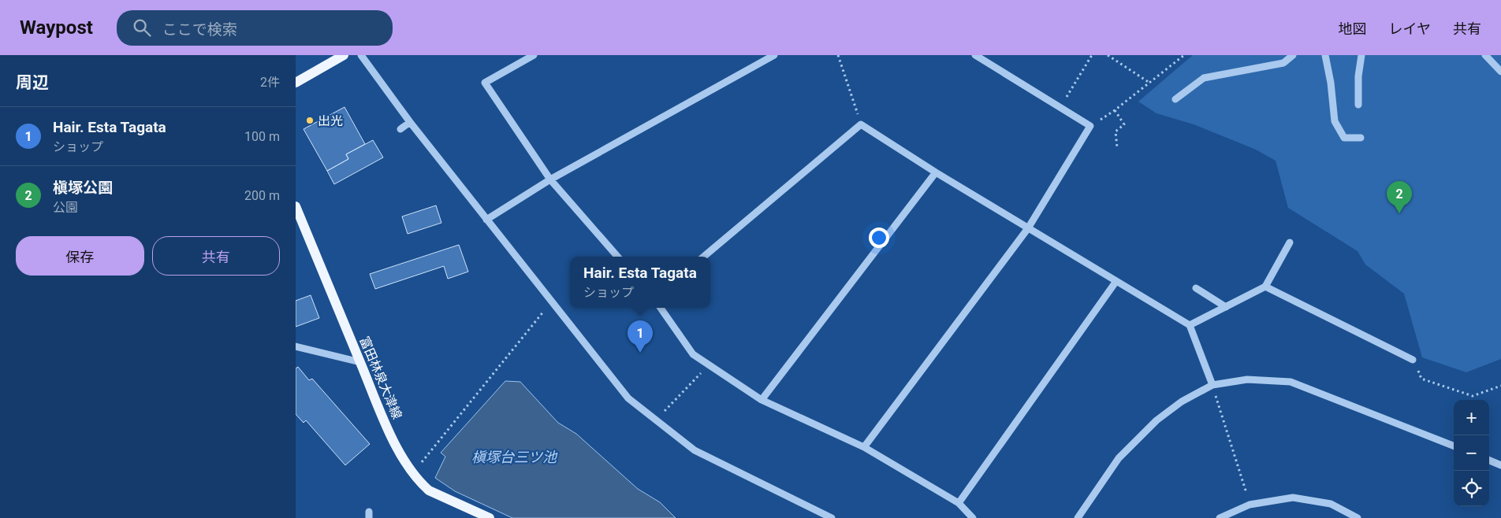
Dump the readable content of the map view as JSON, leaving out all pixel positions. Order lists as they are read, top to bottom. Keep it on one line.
{"streets":{"main road":["富田林泉大津線"]},"water":["槇塚台三ツ池"],"places":["出光"],"page":{"header":"Waypost","search":"ここで検索","nav":["地図","レイヤ","共有"],"heading":["周辺","2件"],"list":[{"mark":"1","name":"Hair. Esta Tagata","note":"ショップ","value":"100 m"},{"mark":"2","name":"槇塚公園","note":"公園","value":"200 m"}],"pins":["2","1"],"buttons":["保存","共有"],"popup":["Hair. Esta Tagata","ショップ"],"map_buttons":["+","−"]}}
